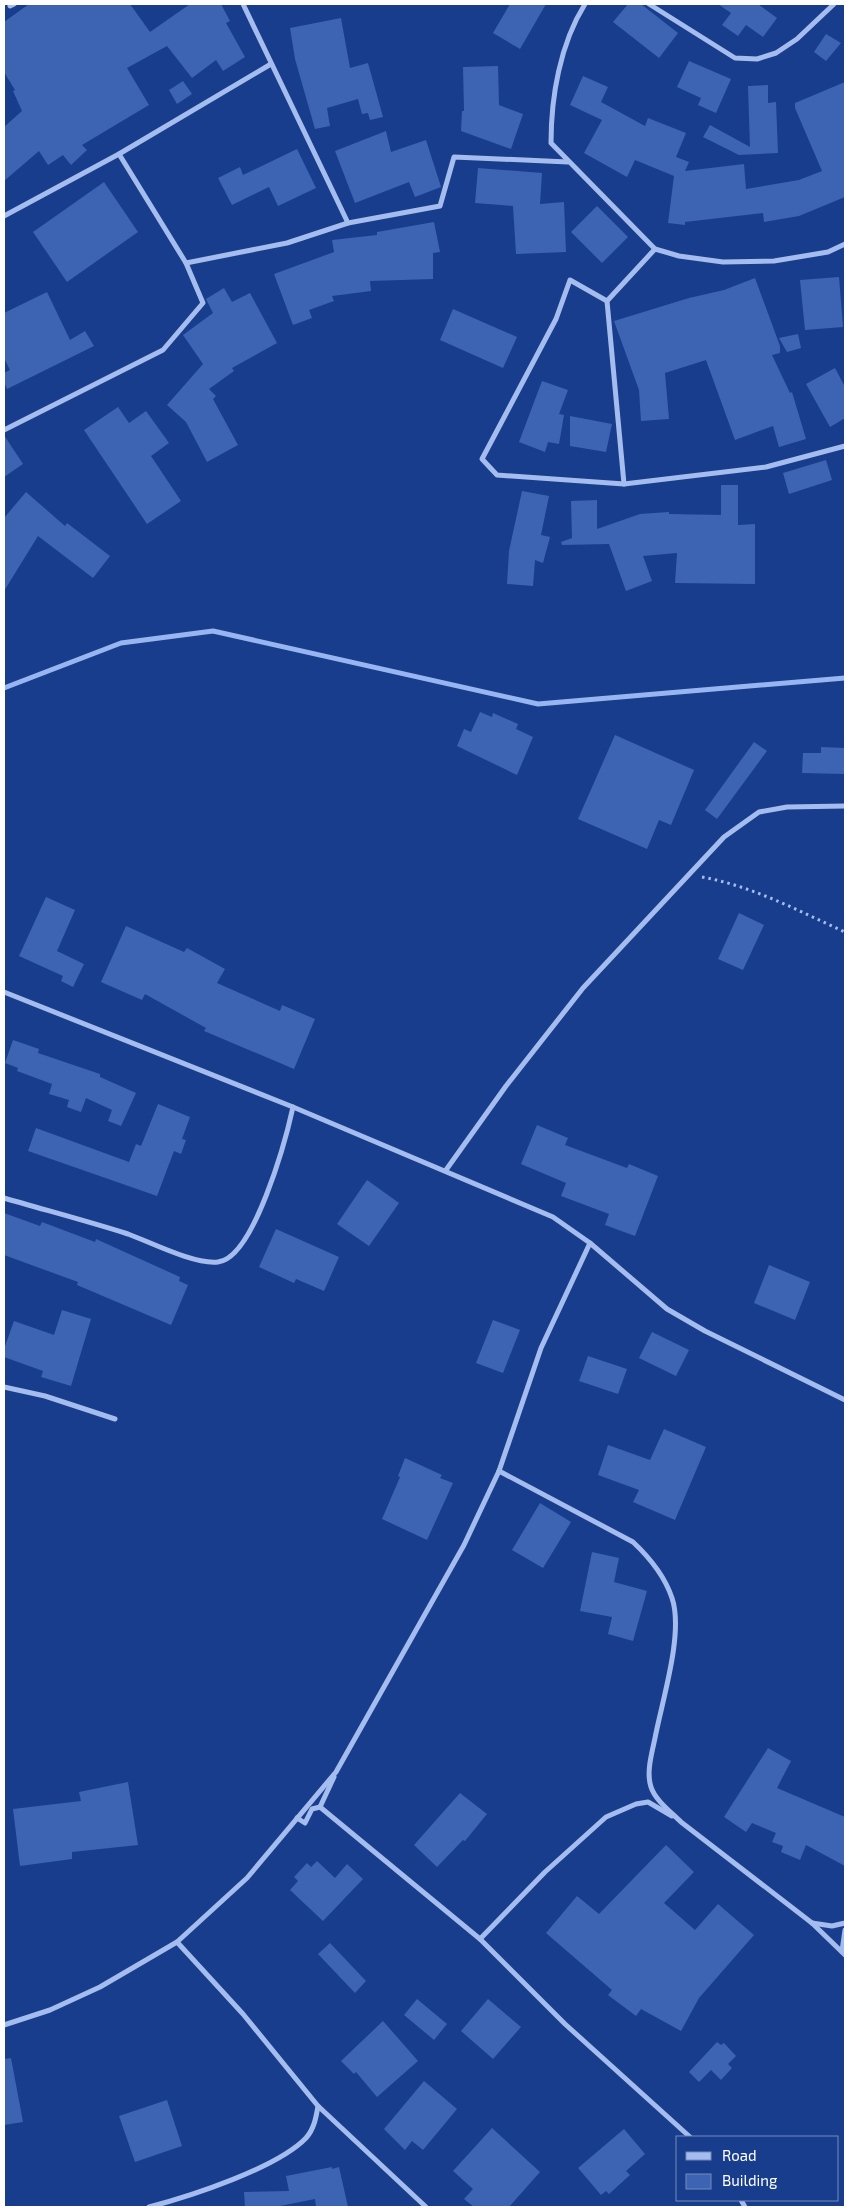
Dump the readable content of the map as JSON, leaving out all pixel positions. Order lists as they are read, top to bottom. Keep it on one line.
{"legend":["Road","Building"]}
